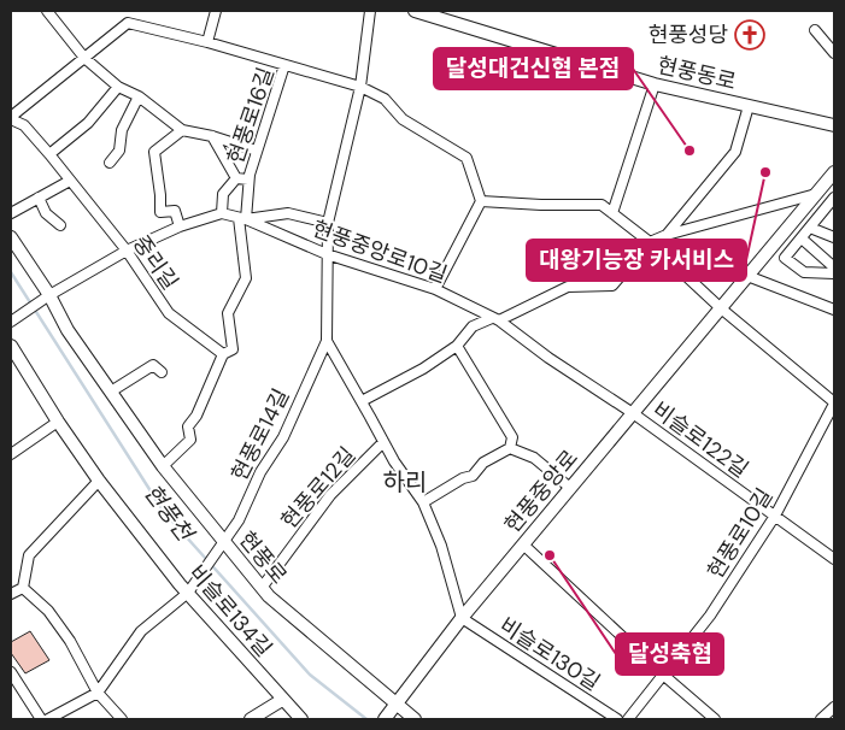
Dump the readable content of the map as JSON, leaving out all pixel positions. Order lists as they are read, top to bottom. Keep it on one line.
{"streets":{"street":["현풍동로","현풍로16길","현풍중앙로10길","중리길","현풍로14길","비슬로122길","현풍로12길","현풍중앙로","현풍로10길","현풍로","비슬로134길","비슬로130길"]},"crossings":[["현풍로16길","현풍중앙로10길"],["현풍로16길","중리길"],["현풍로16길","현풍로"],["현풍중앙로10길","비슬로122길"],["현풍중앙로10길","현풍중앙로"],["현풍로14길","현풍로"],["현풍로14길","비슬로134길"],["비슬로122길","현풍중앙로"],["비슬로122길","현풍로10길"],["현풍로12길","현풍로"],["현풍중앙로","현풍로"],["현풍중앙로","비슬로130길"]],"districts":["하리"],"water":["현풍천"],"places":{"church":["현풍성당"],"other":["달성대건신협 본점","대왕기능장 카서비스","달성축협"]}}
